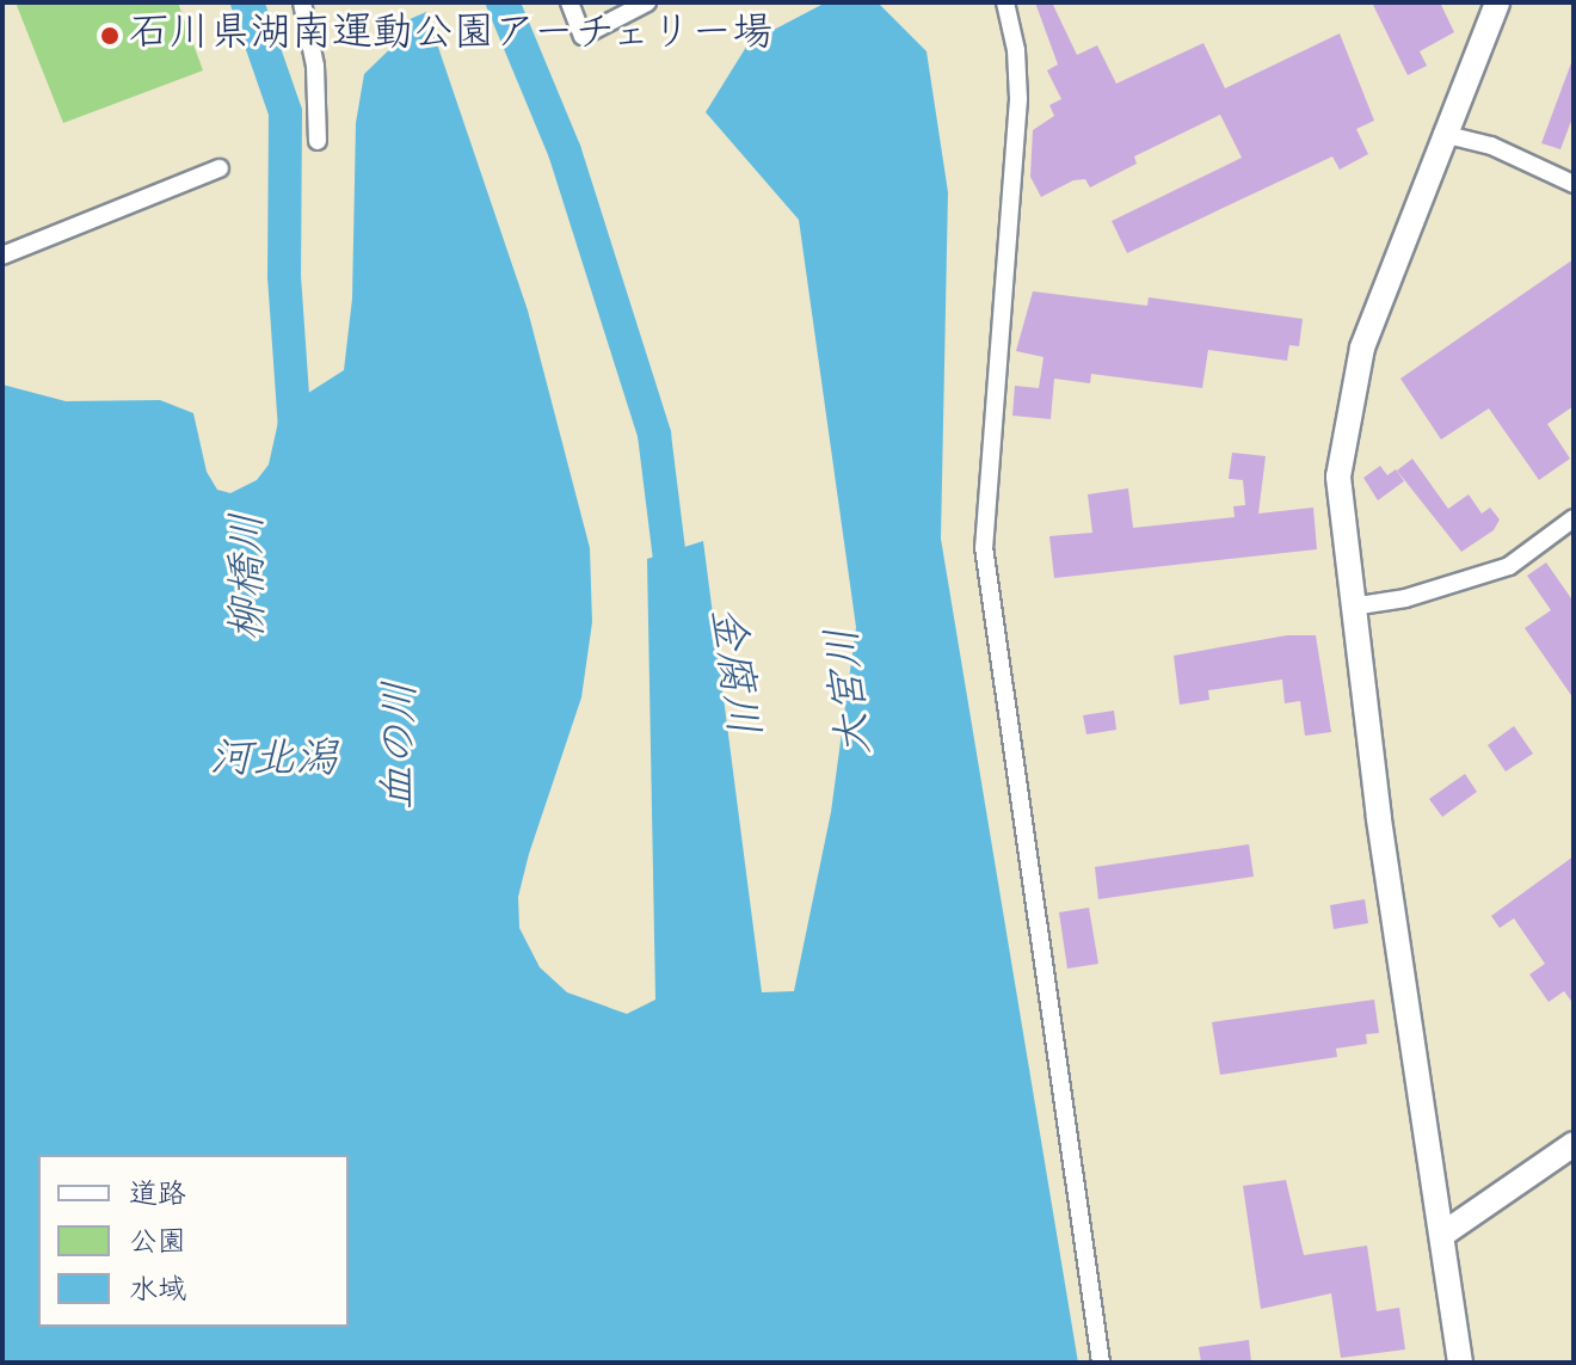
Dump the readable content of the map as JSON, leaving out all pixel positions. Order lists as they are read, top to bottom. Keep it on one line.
{"water":["柳橋川","金腐川","大宮川","血の川","河北潟"],"places":["石川県湖南運動公園アーチェリー場"],"legend":["道路","公園","水域"]}
